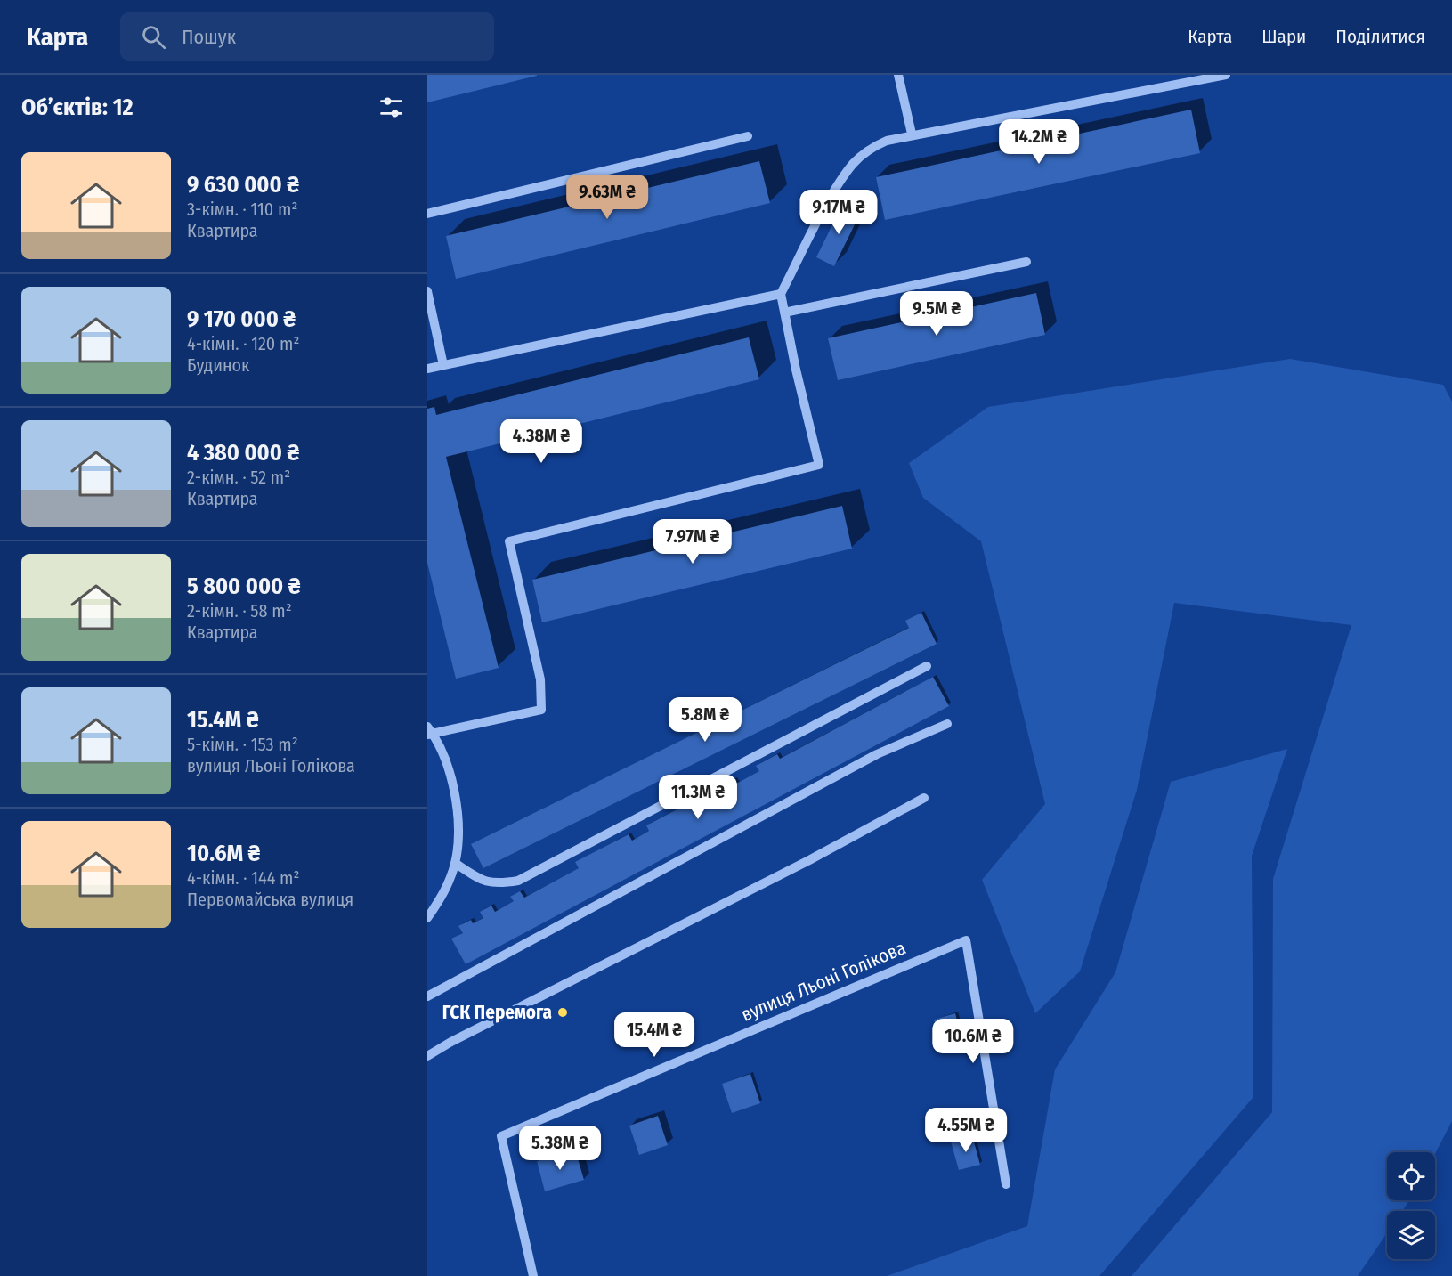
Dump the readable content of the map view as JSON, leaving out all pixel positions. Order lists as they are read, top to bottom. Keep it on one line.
{"streets":{"street":["вулиця Льоні Голікова"]},"places":["ГСК Перемога"],"page":{"header":"Карта","search":"Пошук","nav":["Карта","Шари","Поділитися"],"heading":"Об’єктів: 12","price":["14.2M ₴","9.63M ₴","9.17M ₴","9.5M ₴","4.38M ₴","7.97M ₴","5.8M ₴","11.3M ₴","15.4M ₴","10.6M ₴","4.55M ₴","5.38M ₴"],"list":[{"name":"9 630 000 ₴","note":"3-кімн. · 110 m² · Квартира"},{"name":"9 170 000 ₴","note":"4-кімн. · 120 m² · Будинок"},{"name":"4 380 000 ₴","note":"2-кімн. · 52 m² · Квартира"},{"name":"5 800 000 ₴","note":"2-кімн. · 58 m² · Квартира"},{"name":"15.4M ₴","note":"5-кімн. · 153 m² · вулиця Льоні Голікова"},{"name":"10.6M ₴","note":"4-кімн. · 144 m² · Первомайська вулиця"}]}}
